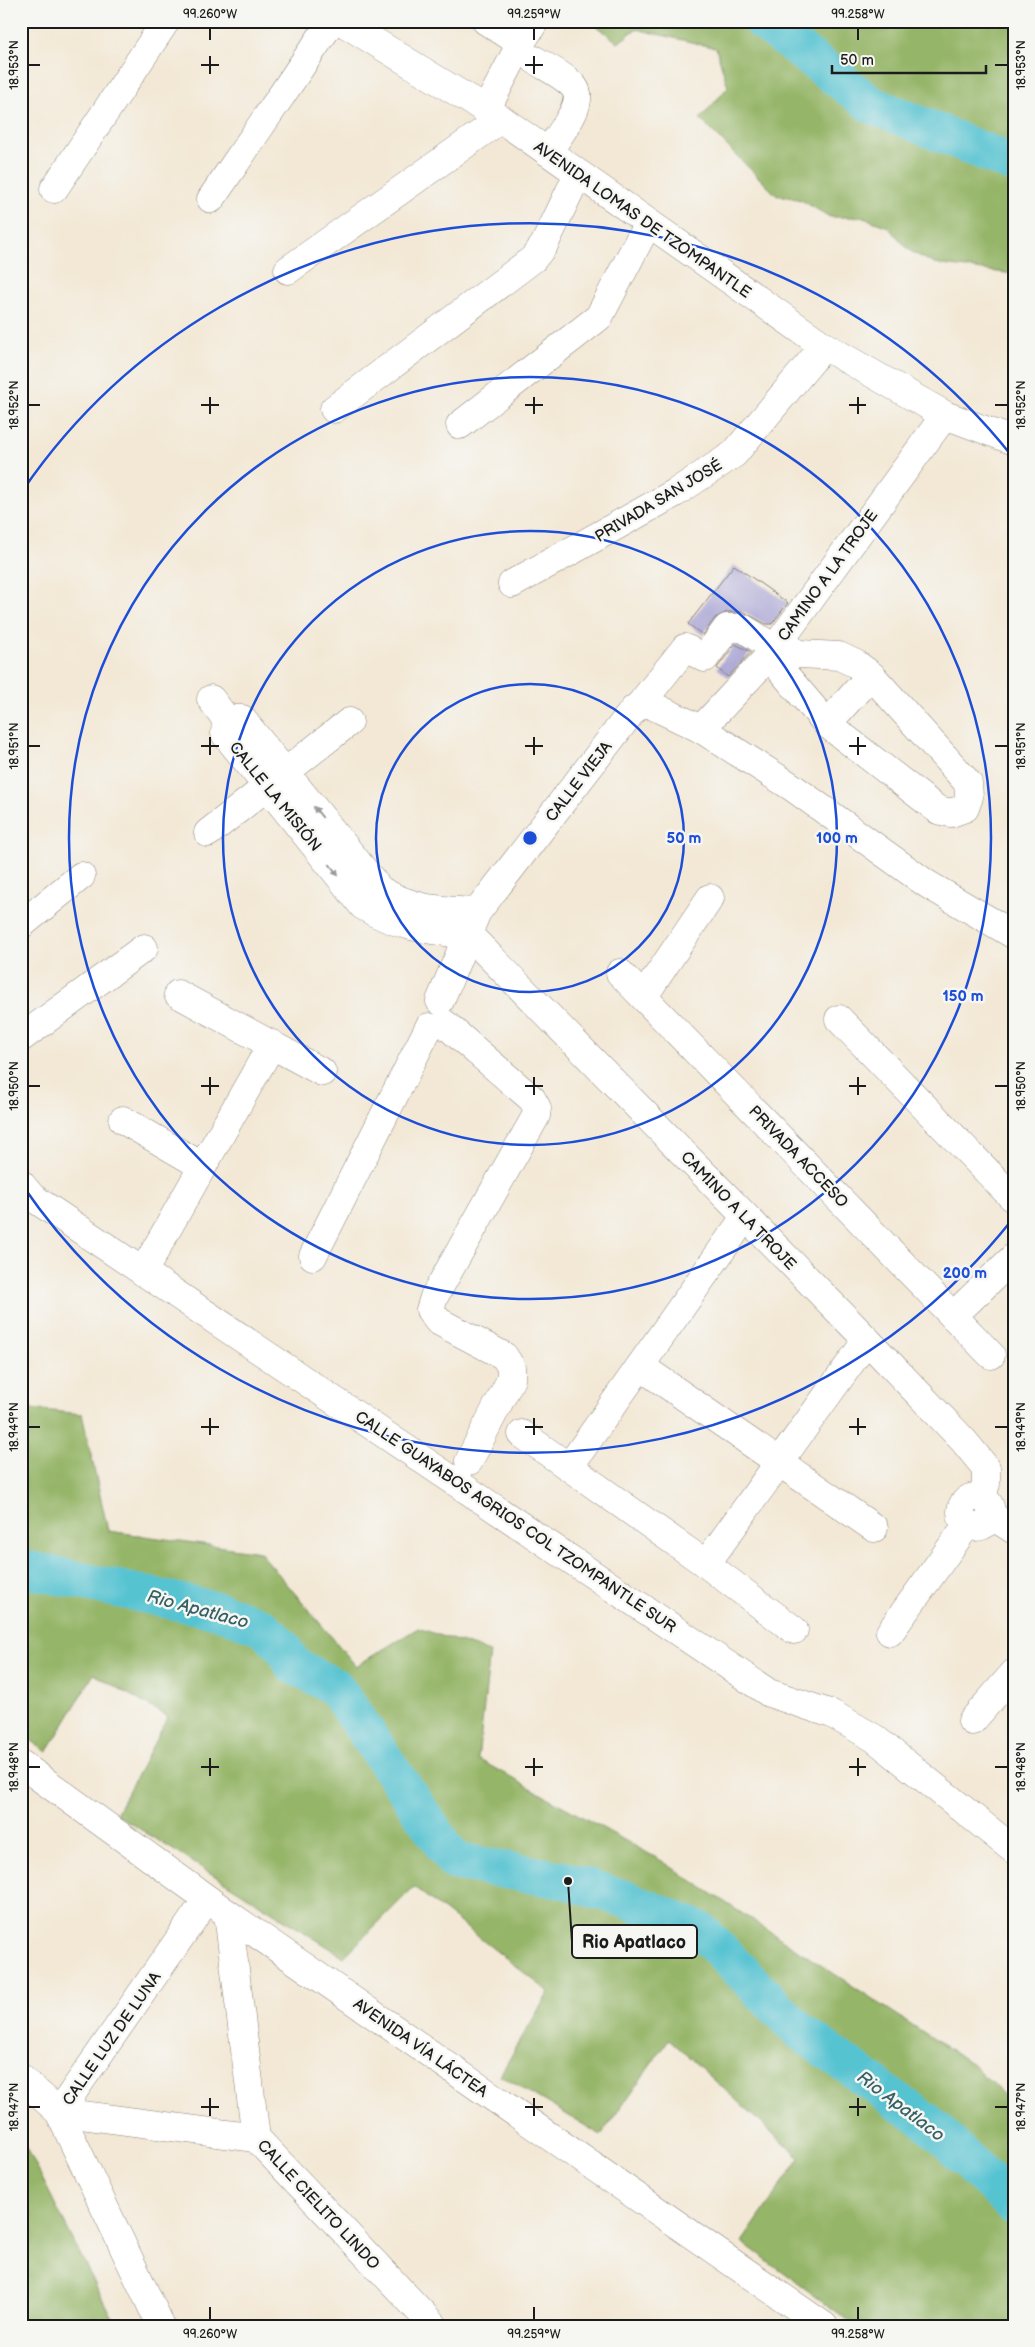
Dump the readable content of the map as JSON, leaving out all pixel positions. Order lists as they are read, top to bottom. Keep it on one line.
{"streets":{"street":["AVENIDA LOMAS DE TZOMPANTLE","PRIVADA SAN JOSÉ","CAMINO A LA TROJE","CALLE VIEJA","CALLE LA MISIÓN","PRIVADA ACCESO","CALLE GUAYABOS AGRIOS COL TZOMPANTLE SUR","CALLE LUZ DE LUNA","AVENIDA VÍA LÁCTEA","CALLE CIELITO LINDO"]},"crossings":[["AVENIDA LOMAS DE TZOMPANTLE","PRIVADA SAN JOSÉ"],["AVENIDA LOMAS DE TZOMPANTLE","CAMINO A LA TROJE"],["CAMINO A LA TROJE","CALLE VIEJA"],["CAMINO A LA TROJE","CALLE LA MISIÓN"],["CALLE VIEJA","CALLE LA MISIÓN"],["CALLE LUZ DE LUNA","AVENIDA VÍA LÁCTEA"],["CALLE LUZ DE LUNA","CALLE CIELITO LINDO"],["AVENIDA VÍA LÁCTEA","CALLE CIELITO LINDO"]],"water":["Rio Apatlaco"],"places":["Rio Apatlaco"],"scale_bar":"50 m","coordinates":["99.260°W","99.259°W","99.258°W","18.953°N","18.952°N","18.951°N","18.950°N","18.949°N","18.948°N","18.947°N"],"rings":["50 m","100 m","150 m","200 m"]}
